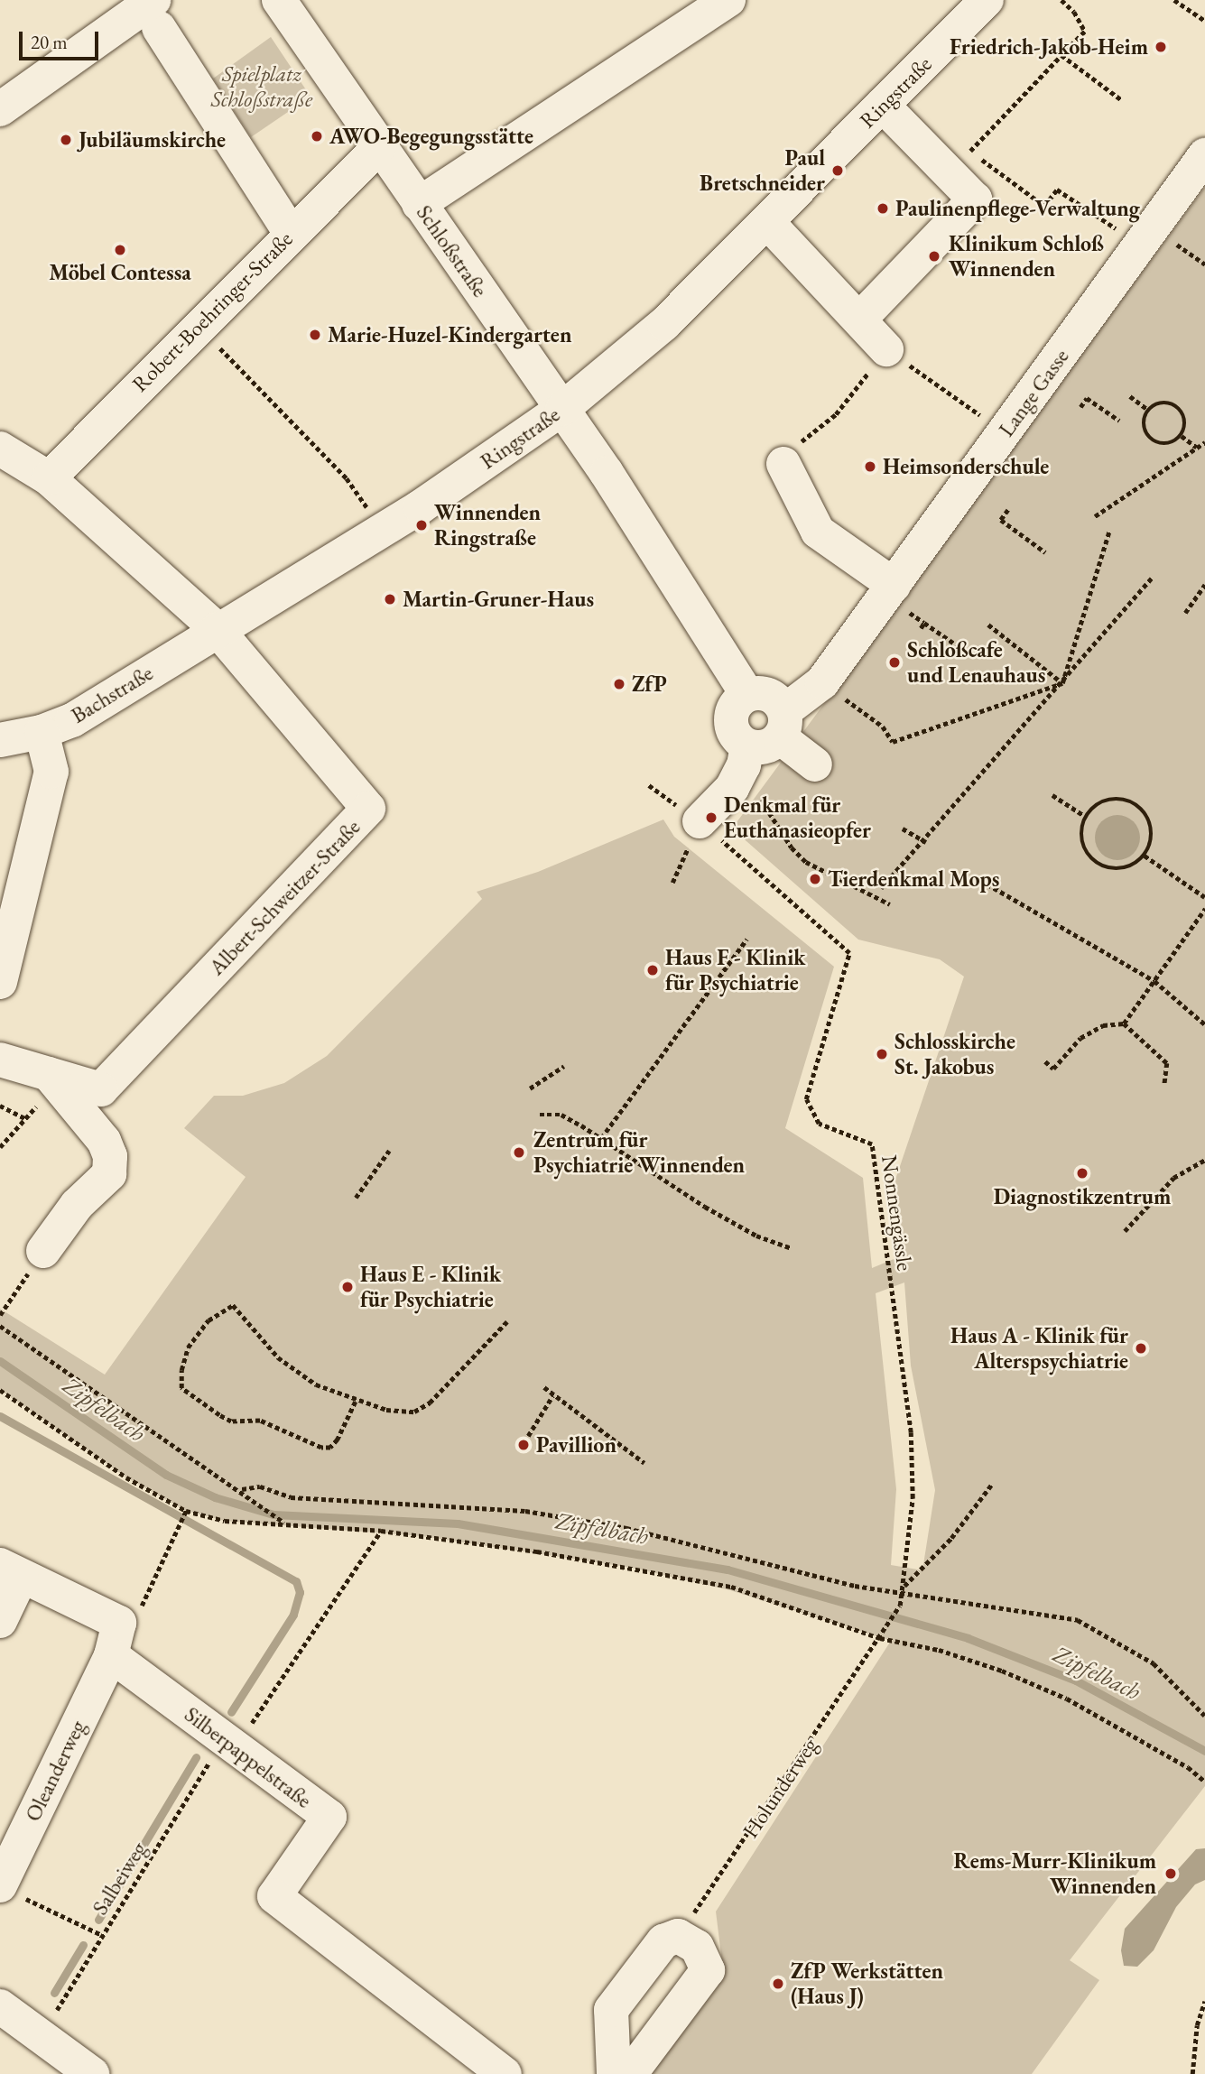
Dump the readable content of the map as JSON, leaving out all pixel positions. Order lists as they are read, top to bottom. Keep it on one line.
{"streets":{"street":["Ringstraße","Schloßstraße","Robert-Boehringer-Straße","Lange Gasse","Bachstraße","Albert-Schweitzer-Straße","Silberpappelstraße","Oleanderweg"],"path":["Nonnengässle","Holunderweg","Salbeiweg"]},"crossings":[["Ringstraße","Schloßstraße"],["Ringstraße","Bachstraße"],["Ringstraße","Albert-Schweitzer-Straße"],["Schloßstraße","Robert-Boehringer-Straße"],["Schloßstraße","Lange Gasse"],["Bachstraße","Albert-Schweitzer-Straße"],["Nonnengässle","Holunderweg"],["Silberpappelstraße","Oleanderweg"],["Silberpappelstraße","Salbeiweg"]],"water":["Zipfelbach"],"parks":["Spielplatz Schloßstraße"],"places":["Friedrich-Jakob-Heim","AWO-Begegungsstätte","Jubiläumskirche","Paul Bretschneider","Paulinenpflege-Verwaltung","Möbel Contessa","Klinikum Schloß Winnenden","Marie-Huzel-Kindergarten","Heimsonderschule","Winnenden Ringstraße","Martin-Gruner-Haus","Schloßcafe und Lenauhaus","ZfP","Denkmal für Euthanasieopfer","Tierdenkmal Mops","Haus F - Klinik für Psychiatrie","Schlosskirche St. Jakobus","Zentrum für Psychiatrie Winnenden","Diagnostikzentrum","Haus E - Klinik für Psychiatrie","Haus A - Klinik für Alterspsychiatrie","Pavillion","Rems-Murr-Klinikum Winnenden","ZfP Werkstätten (Haus J)"],"scale_bar":"20 m"}
